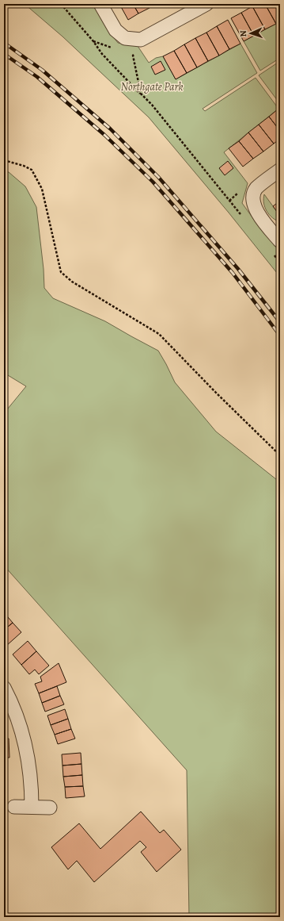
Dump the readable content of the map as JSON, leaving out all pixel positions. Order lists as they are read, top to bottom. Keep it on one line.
{"parks":["Northgate Park"],"north":"left"}
